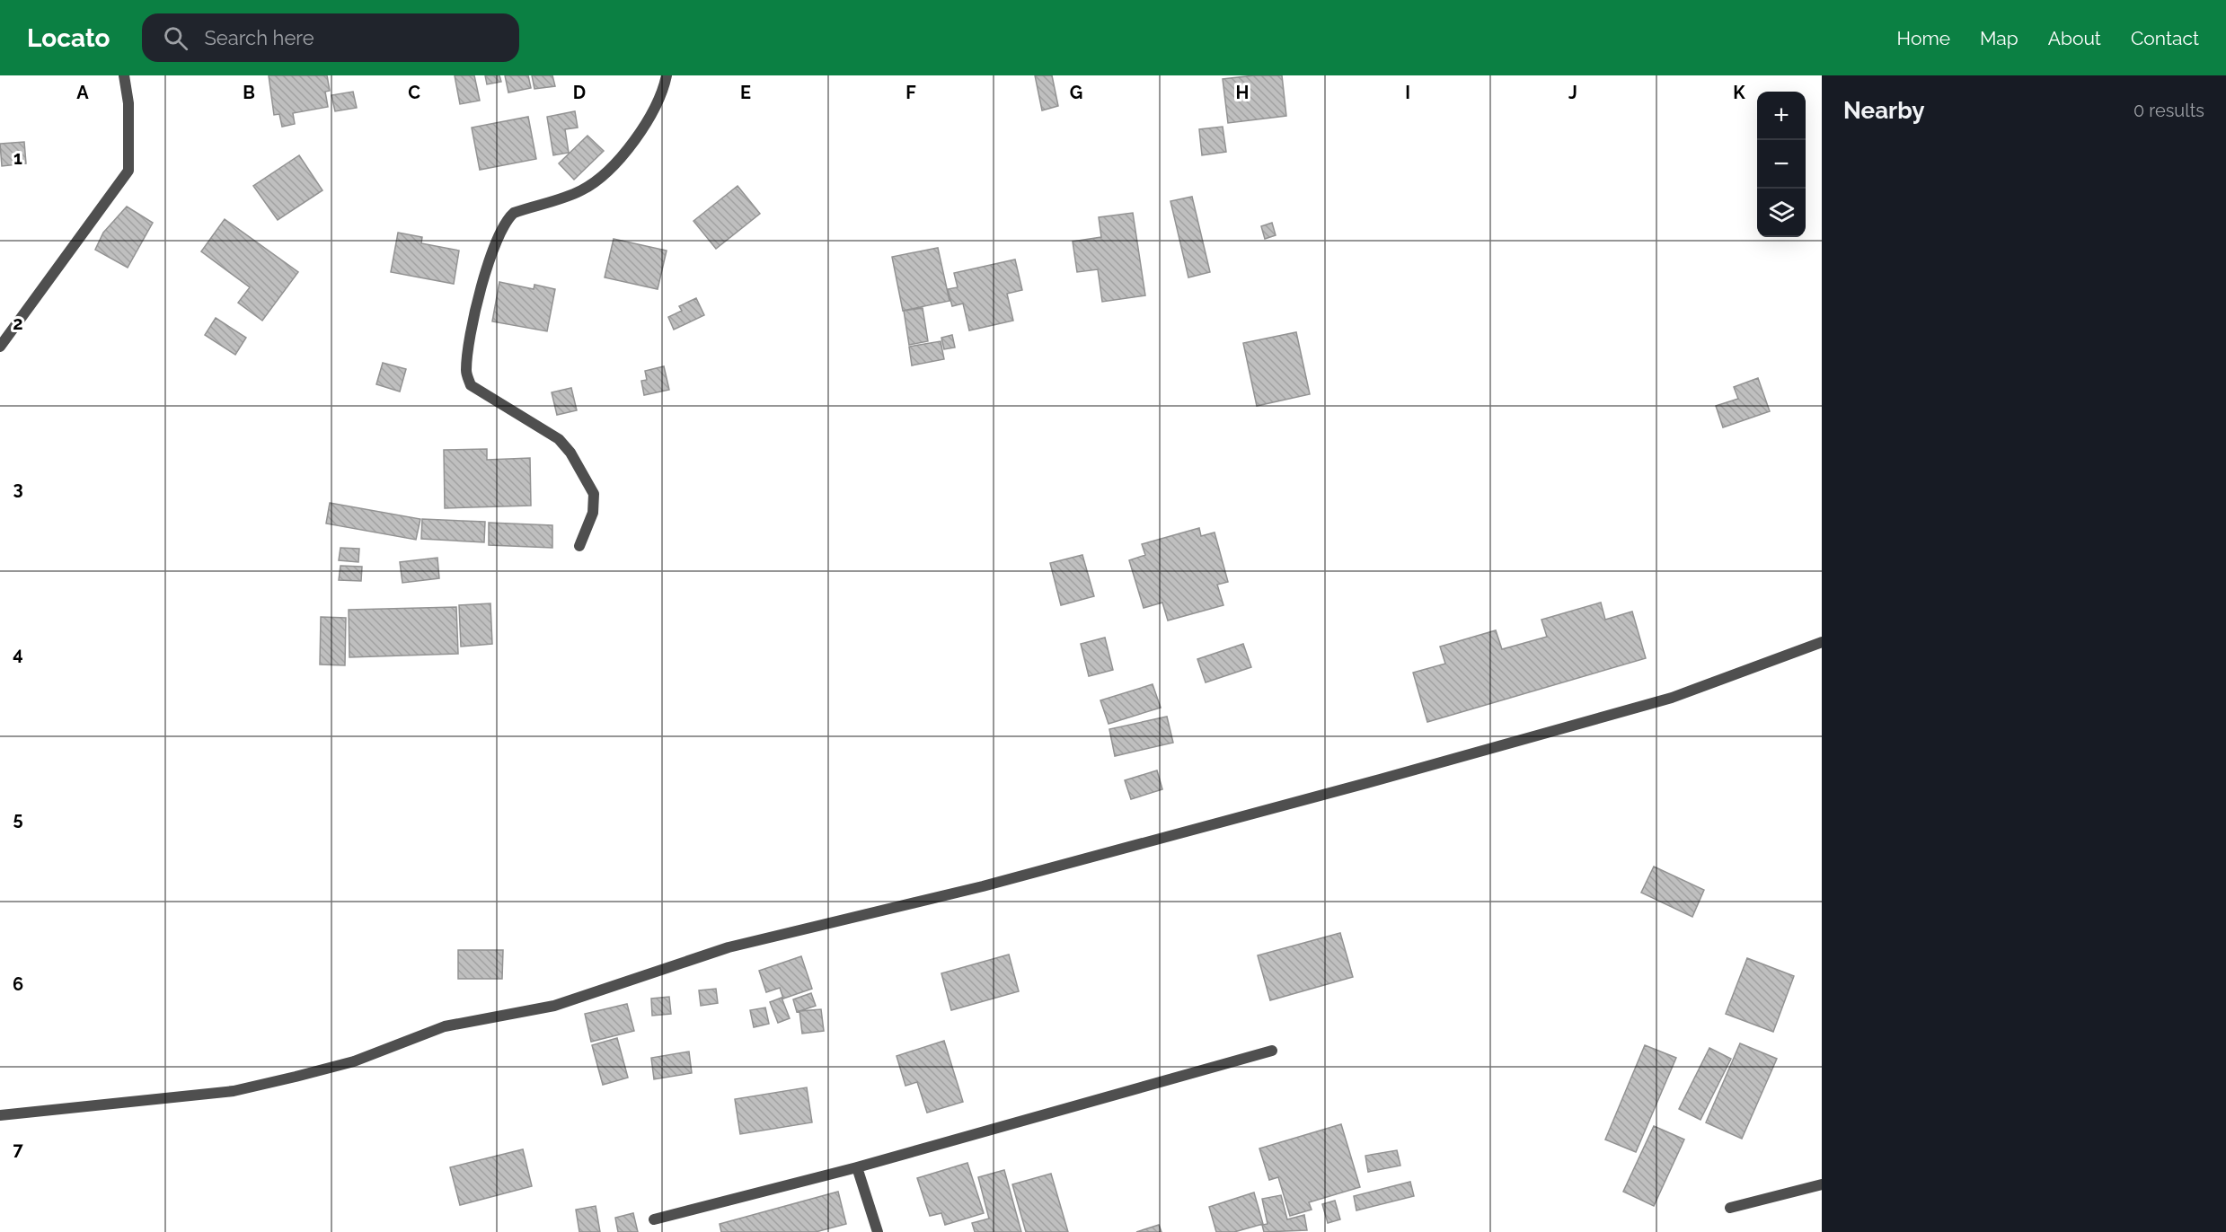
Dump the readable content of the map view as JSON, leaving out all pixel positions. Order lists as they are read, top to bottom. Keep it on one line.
{"page":{"header":"Locato","search":"Search here","nav":["Home","Map","About","Contact"],"heading":["Nearby","0 results"],"map_buttons":["+","−"]},"grid":{"columns":["A","B","C","D","E","F","G","H","I","J","K"],"rows":["1","2","3","4","5","6","7"]}}
